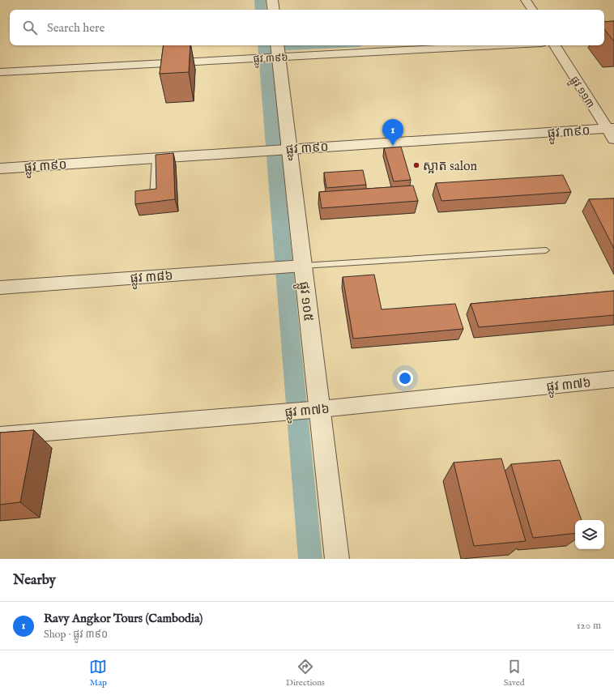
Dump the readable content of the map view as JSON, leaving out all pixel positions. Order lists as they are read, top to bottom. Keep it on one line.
{"streets":{"street":["ផ្លូវ ៣៩៦","ផ្លូវ ១១៣","ផ្លូវ ៣៩០","ផ្លូវ ៣៨៦","ផ្លូវ ១០៥","ផ្លូវ ៣៧៦"]},"crossings":[["ផ្លូវ ៣៩៦","ផ្លូវ ១០៥"],["ផ្លូវ ១១៣","ផ្លូវ ៣៩០"],["ផ្លូវ ៣៩០","ផ្លូវ ១០៥"],["ផ្លូវ ៣៨៦","ផ្លូវ ១០៥"],["ផ្លូវ ១០៥","ផ្លូវ ៣៧៦"]],"places":["ស្អាត salon"],"page":{"search":"Search here","pins":"1","heading":"Nearby","list":[{"mark":"1","name":"Ravy Angkor Tours (Cambodia)","note":"Shop · ផ្លូវ ៣៩០","value":"120 m"}],"nav":["Map","Directions","Saved"]}}
